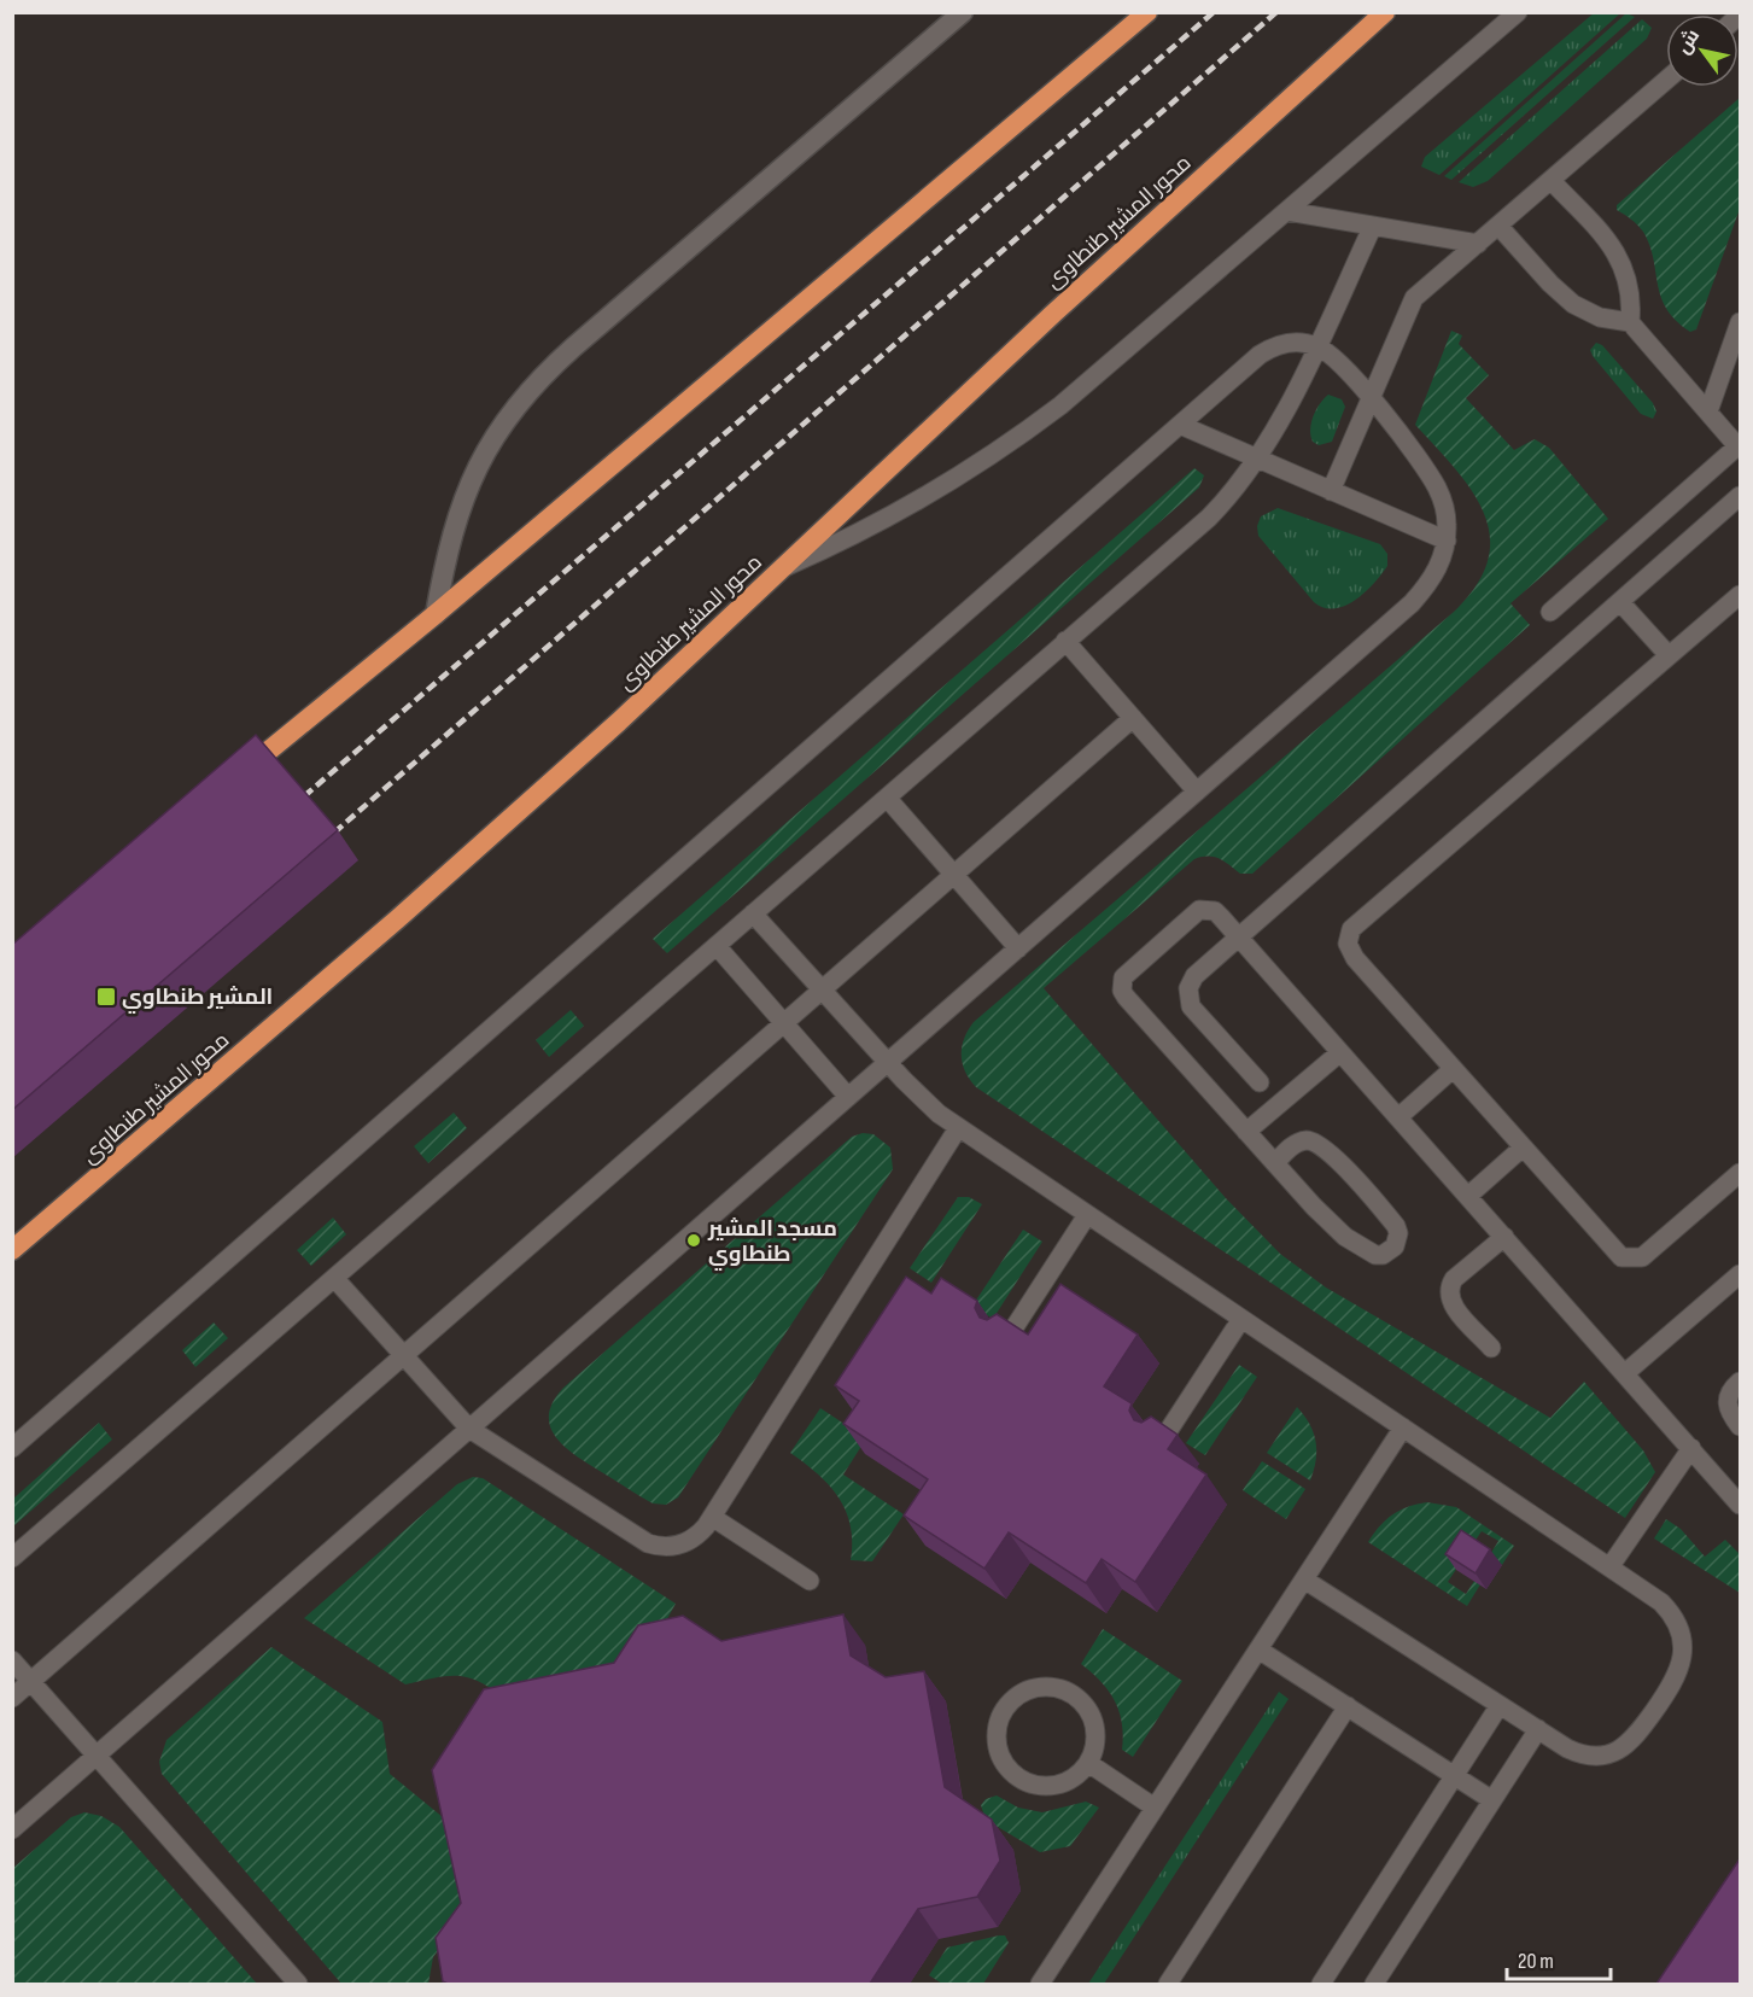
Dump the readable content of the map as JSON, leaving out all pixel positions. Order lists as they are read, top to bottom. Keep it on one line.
{"streets":{"highway":["محور المشير طنطاوى"]},"places":{"transit":["المشير طنطاوي"],"other":["مسجد المشير طنطاوي"]},"scale_bar":"20 m","north":"top left"}
